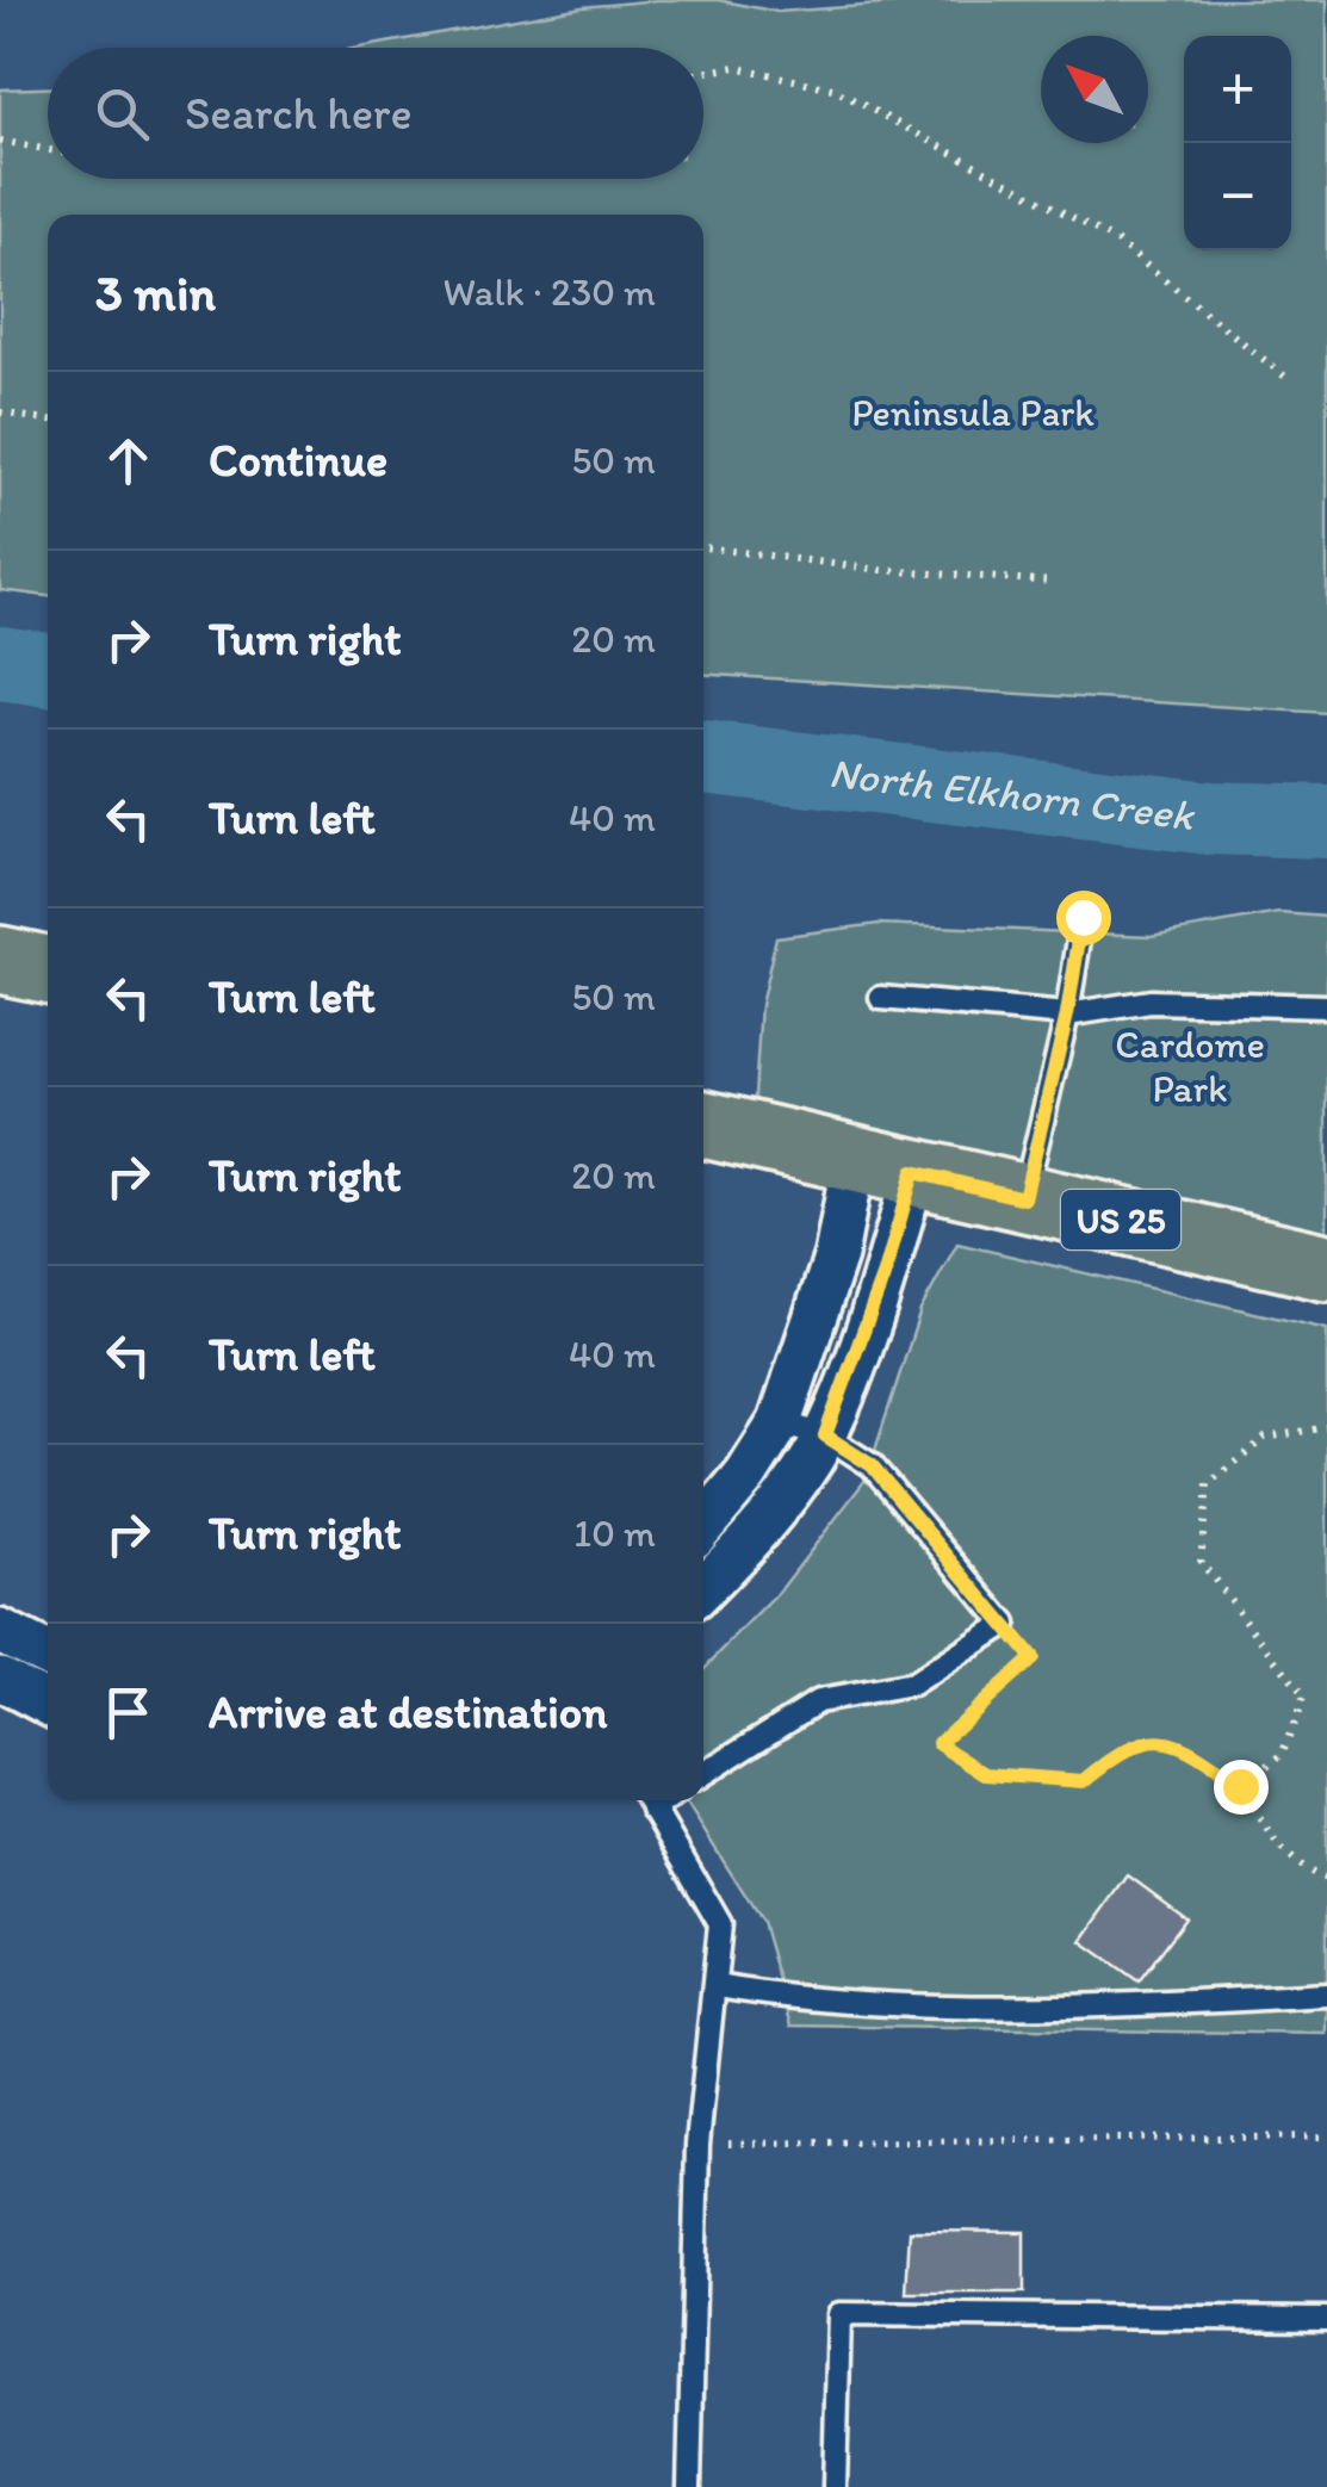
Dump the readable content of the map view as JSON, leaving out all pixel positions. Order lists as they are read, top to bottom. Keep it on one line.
{"streets":{"main road":["US 25"]},"water":["North Elkhorn Creek"],"parks":["Peninsula Park","Cardome Park"],"north":"top left","page":{"map_buttons":["+","−"],"search":"Search here","heading":["3 min","Walk · 230 m"],"list":[["Continue","50 m"],["Turn right","20 m"],["Turn left","40 m"],["Turn left","50 m"],["Turn right","20 m"],["Turn left","40 m"],["Turn right","10 m"],"Arrive at destination"]}}
